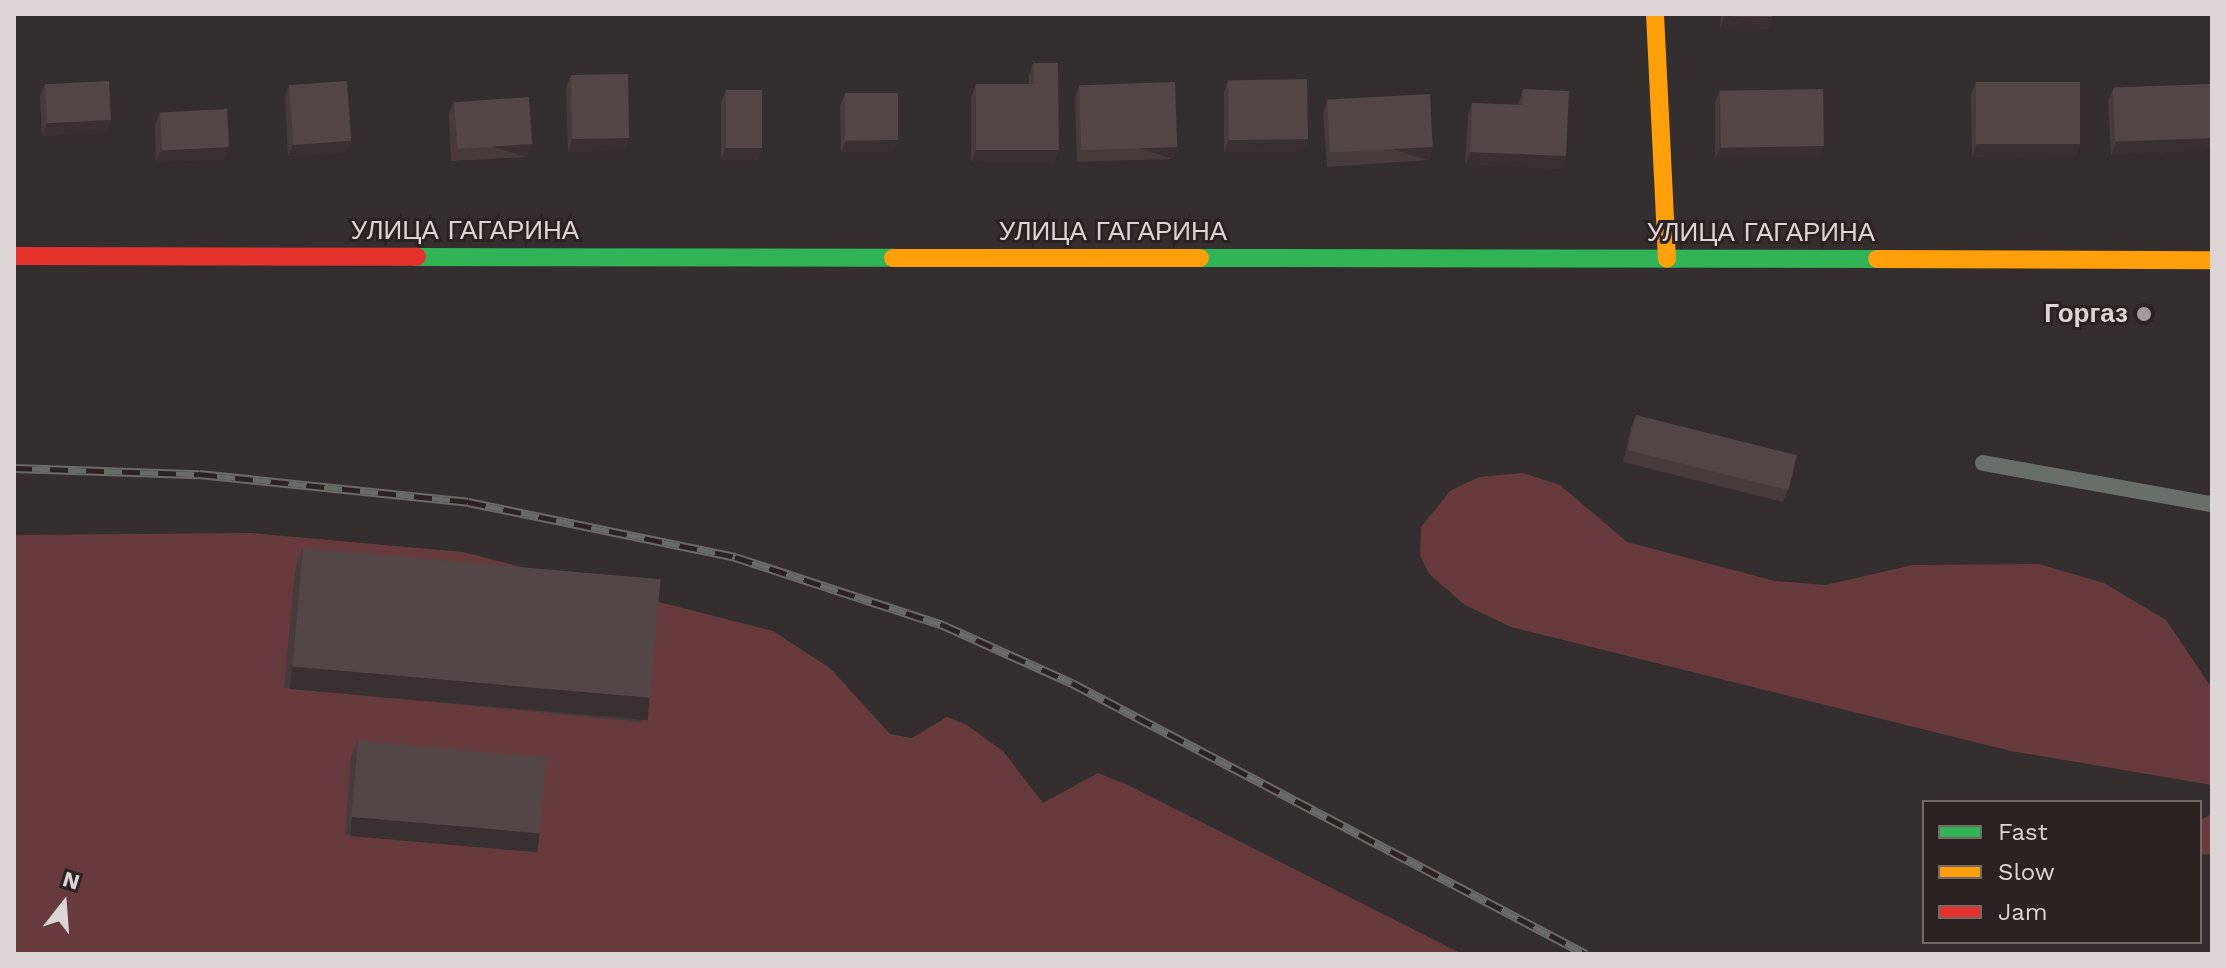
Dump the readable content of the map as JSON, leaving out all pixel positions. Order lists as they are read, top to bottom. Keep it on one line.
{"streets":{"main road":["УЛИЦА ГАГАРИНА"]},"places":["Горгаз"],"legend":["Fast","Slow","Jam"],"north":"top"}
